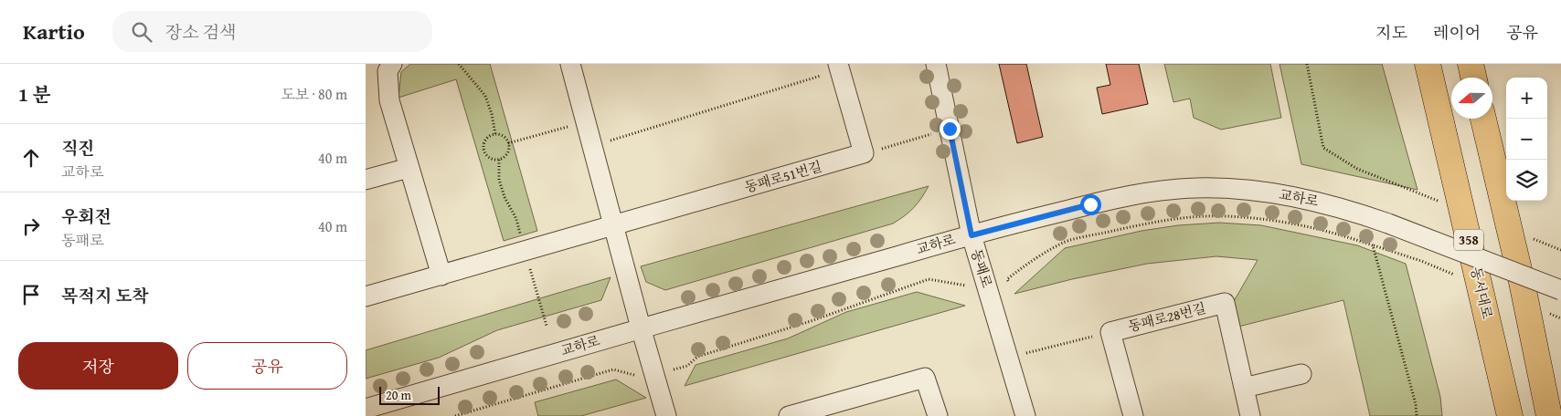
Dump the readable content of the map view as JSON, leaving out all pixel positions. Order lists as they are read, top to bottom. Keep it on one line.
{"streets":{"highway":["358","동서대로"],"street":["동패로51번길","교하로","동패로","동패로28번길"]},"crossings":[["교하로","동패로"]],"scale_bar":"20 m","north":"left","page":{"header":"Kartio","search":"장소 검색","nav":["지도","레이어","공유"],"heading":["1 분","도보 · 80 m"],"map_buttons":["+","−"],"list":[["직진","교하로","40 m"],["우회전","동패로","40 m"],"목적지 도착"],"buttons":["저장","공유"],"scale":"20 m"}}
